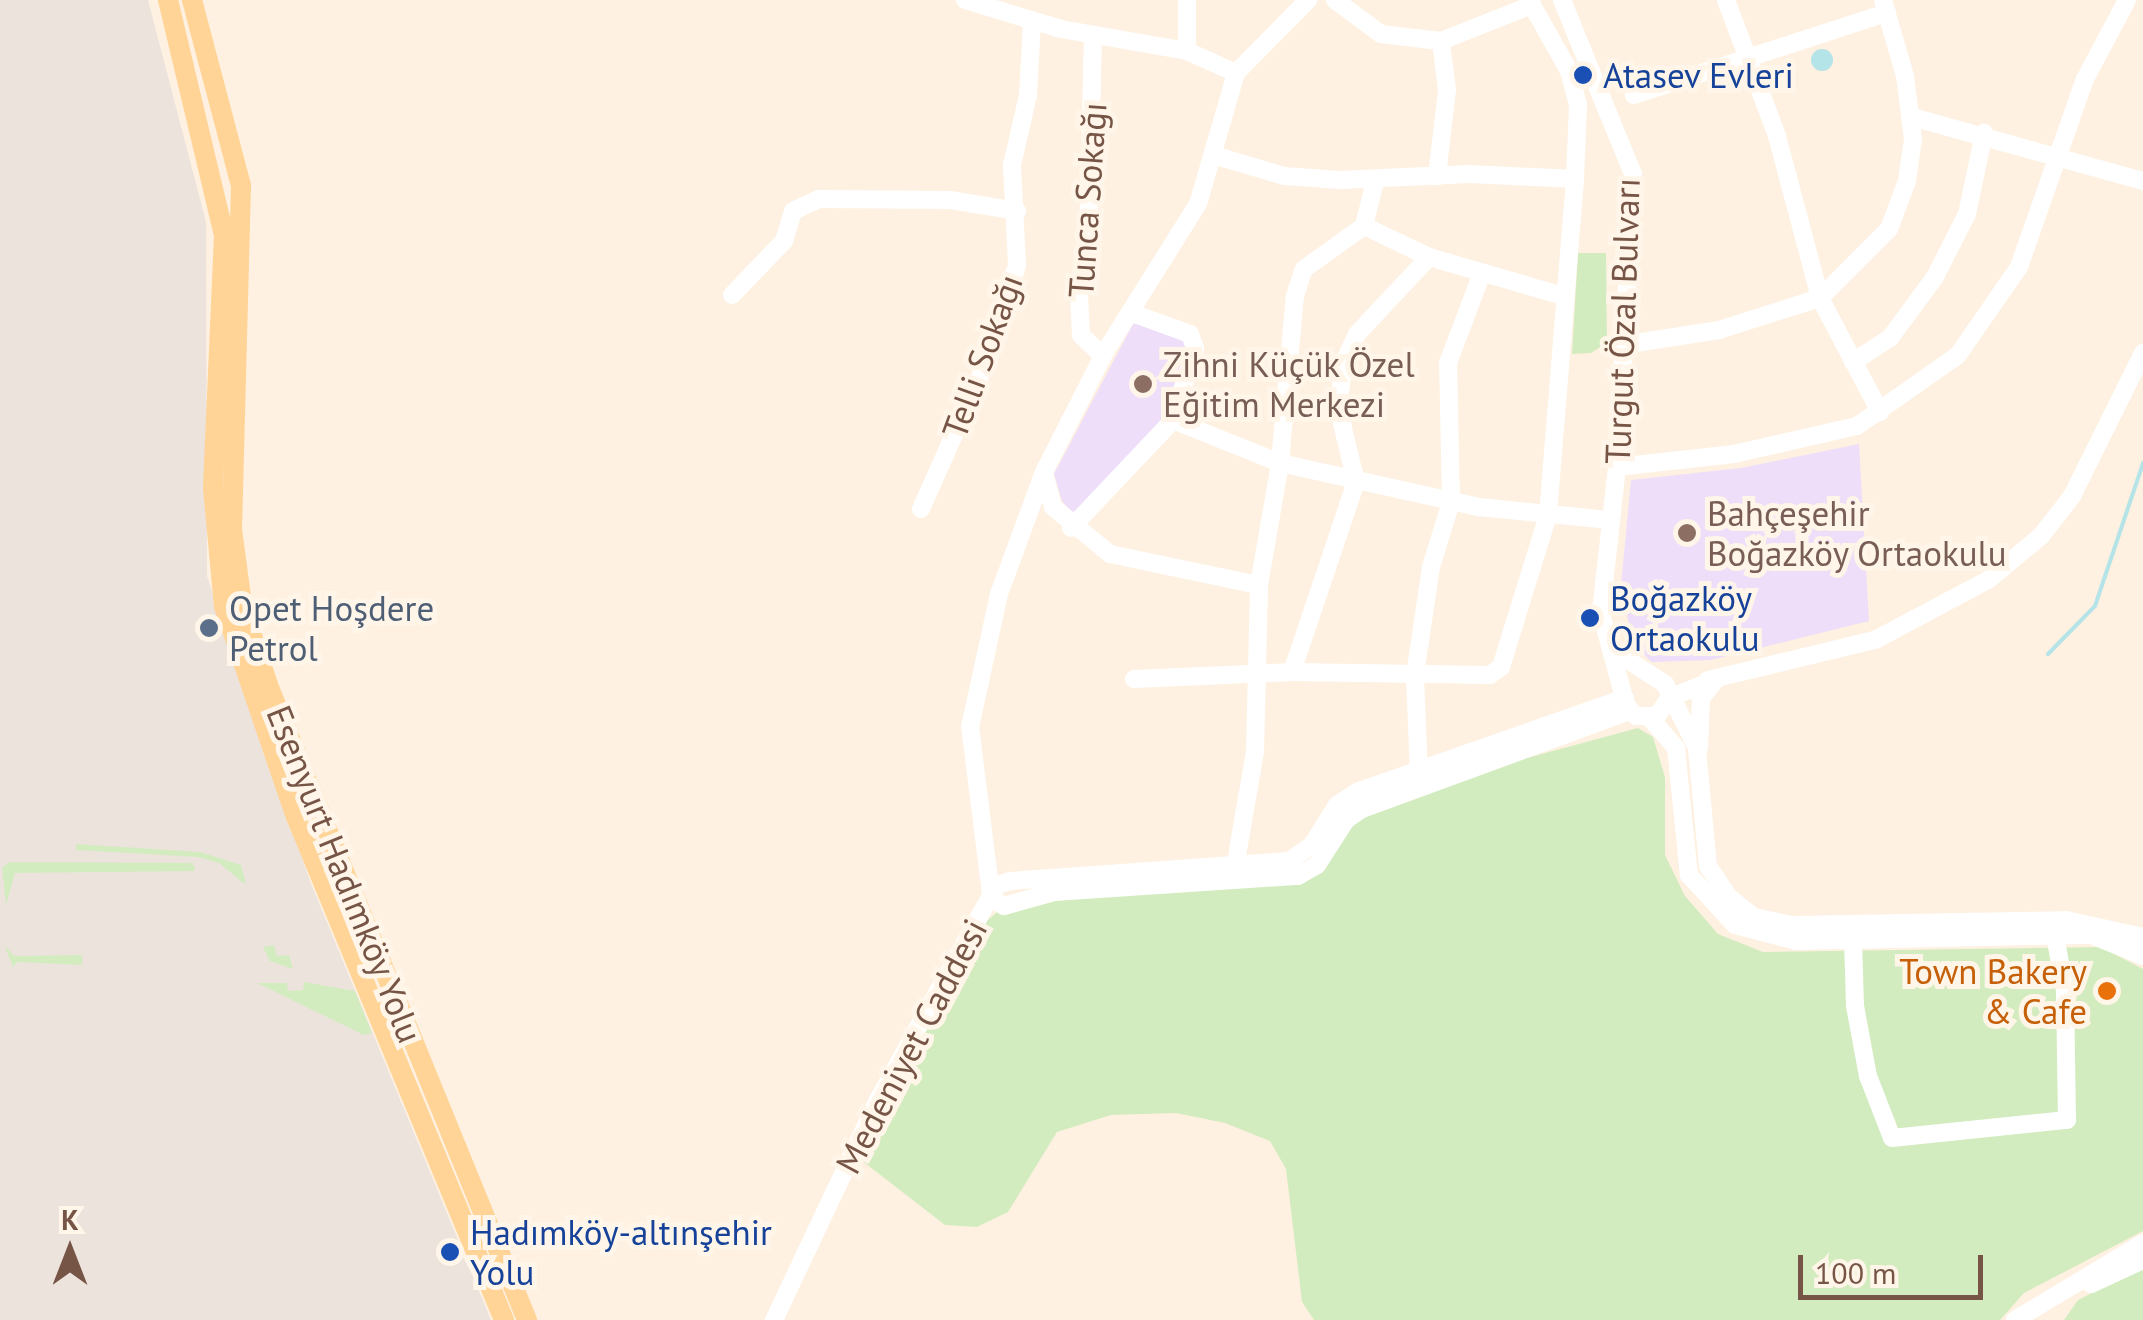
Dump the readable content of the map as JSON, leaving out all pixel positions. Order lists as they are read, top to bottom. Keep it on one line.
{"streets":{"main road":["Esenyurt Hadımköy Yolu"],"street":["Tunca Sokağı","Turgut Özal Bulvarı","Telli Sokağı","Medeniyet Caddesi"]},"crossings":[["Tunca Sokağı","Medeniyet Caddesi"]],"places":["Atasev Evleri","Zihni Küçük Özel Eğitim Merkezi","Bahçeşehir Boğazköy Ortaokulu","Boğazköy Ortaokulu","Opet Hoşdere Petrol","Town Bakery & Cafe","Hadımköy-altınşehir Yolu"],"scale_bar":"100 m","north":"top"}
